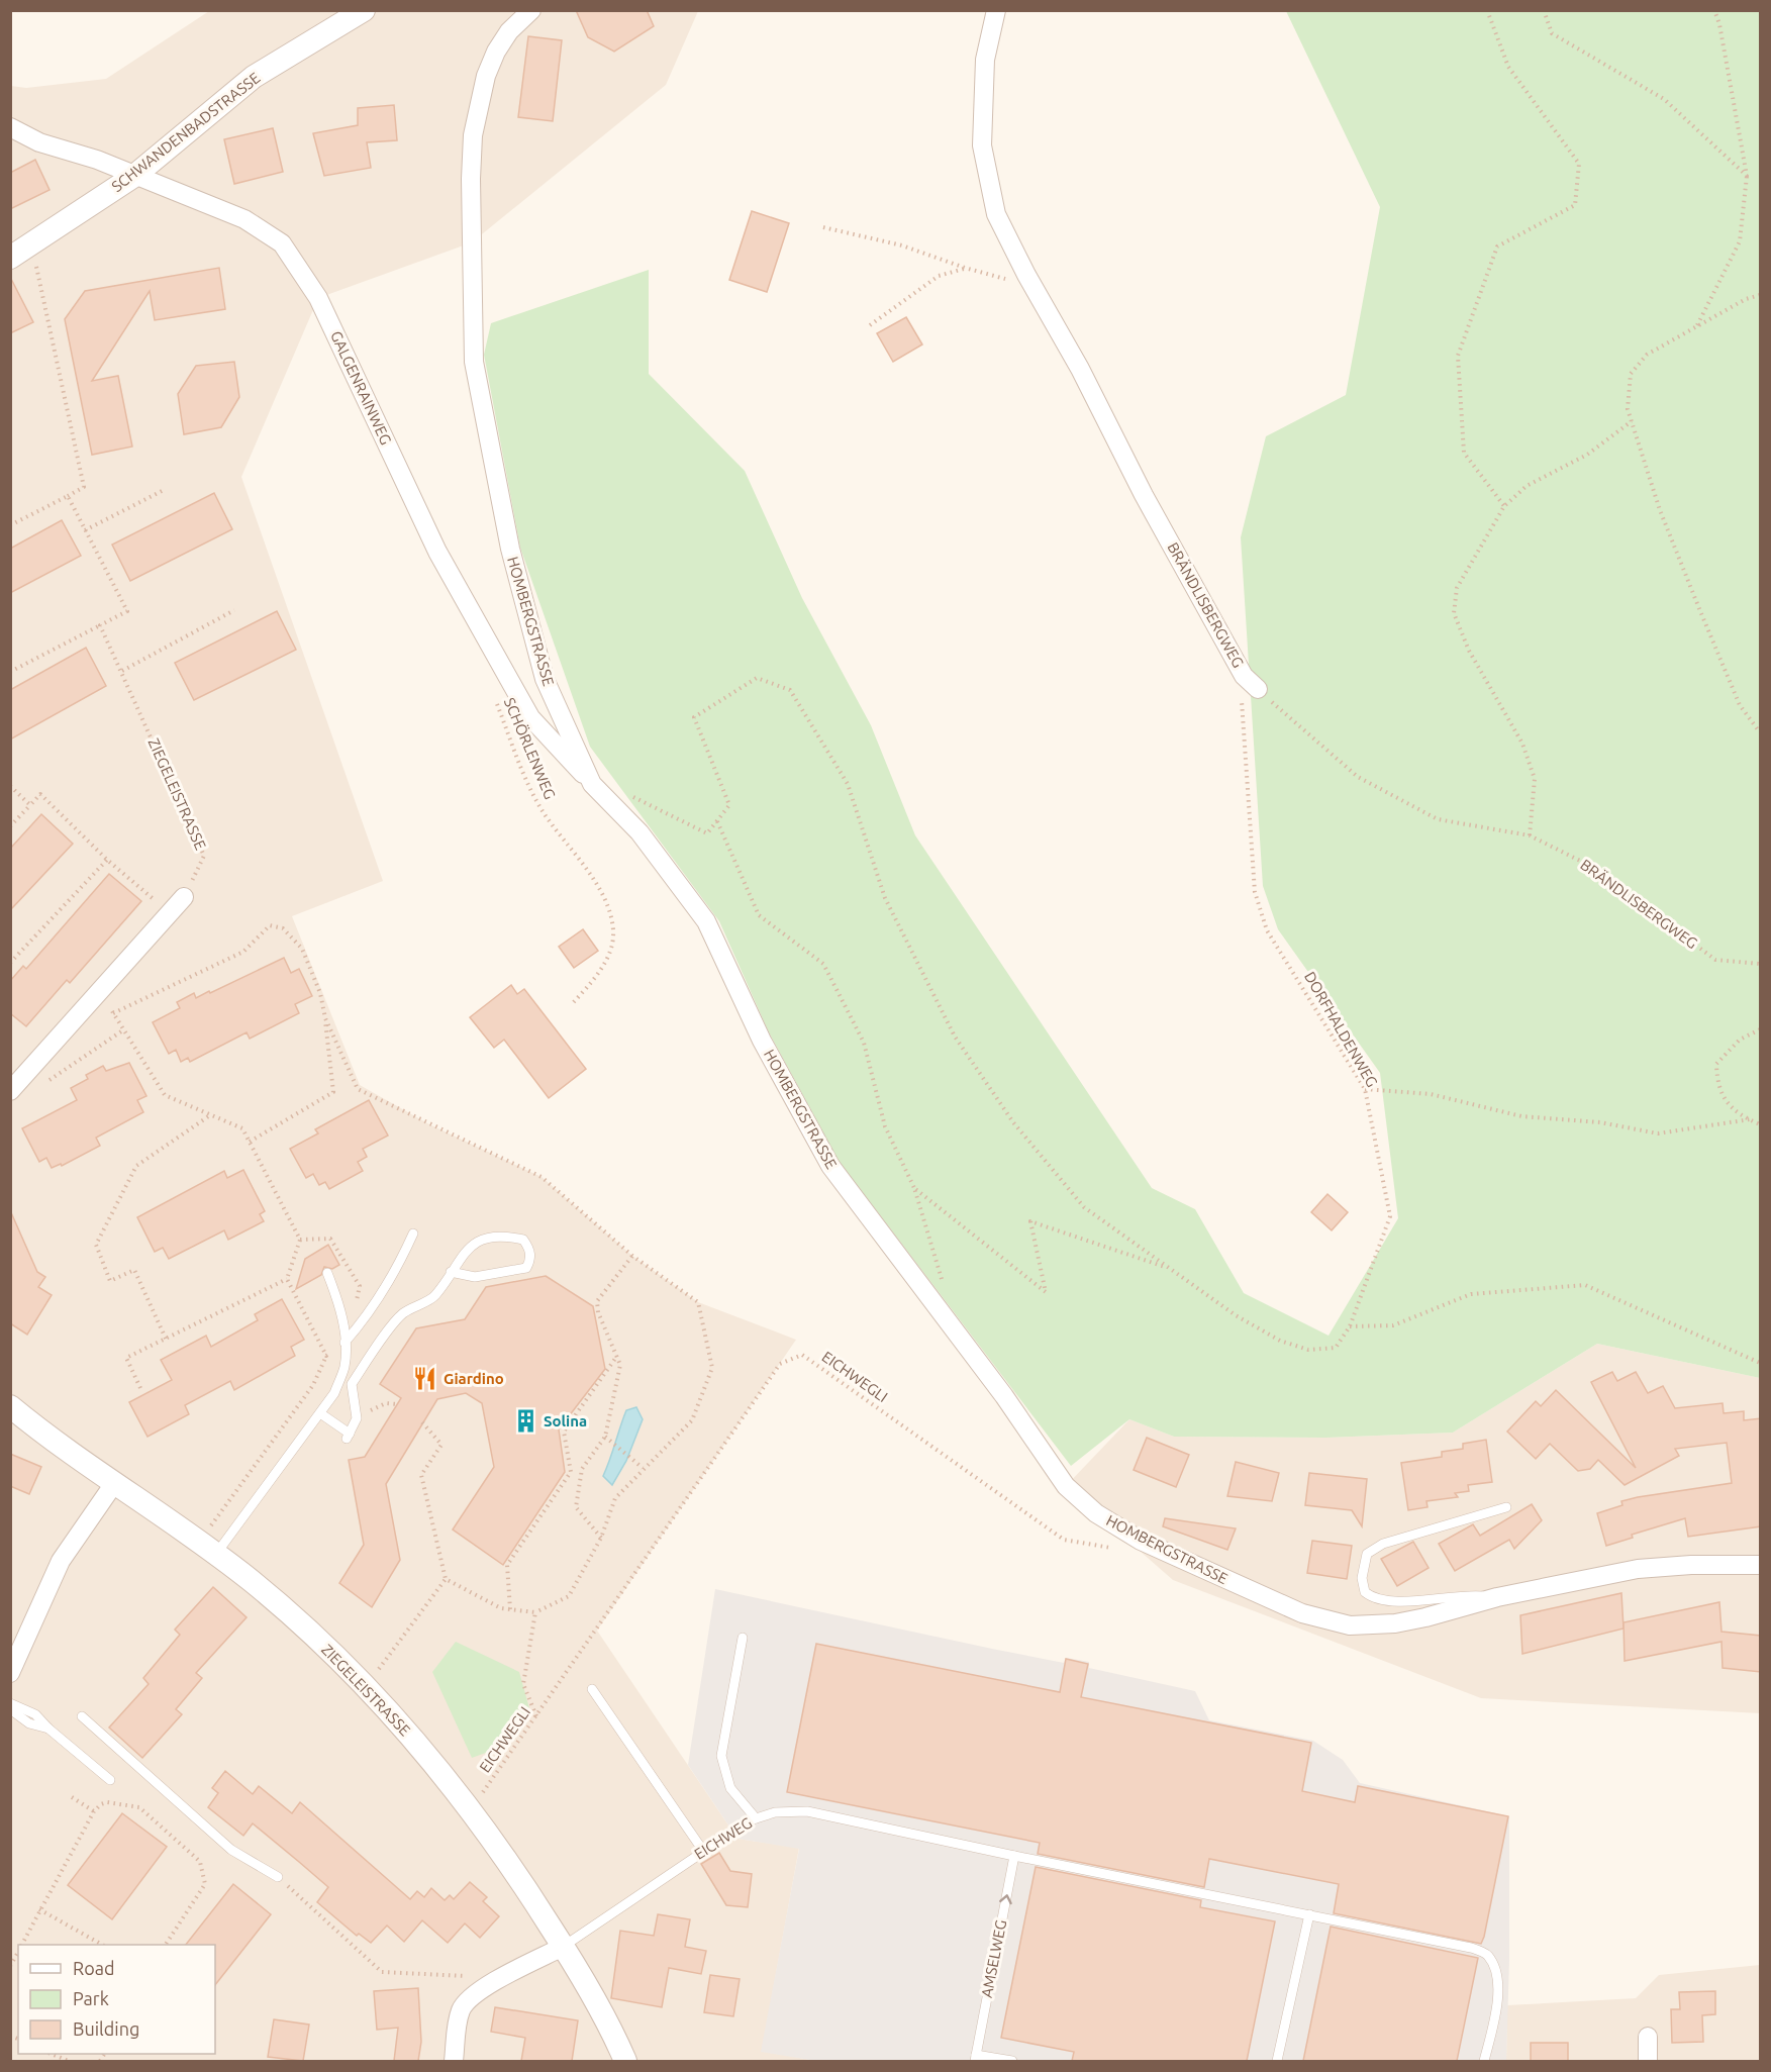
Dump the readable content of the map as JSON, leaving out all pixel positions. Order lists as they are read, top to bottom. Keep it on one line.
{"streets":{"street":["SCHWANDENBADSTRASSE","GALGENRAINWEG","BRÄNDLISBERGWEG","HOMBERGSTRASSE","ZIEGELEISTRASSE"],"lane":["EICHWEG","AMSELWEG"],"path":["SCHÖRLENWEG","DORFHALDENWEG","EICHWEGLI"]},"crossings":[["SCHWANDENBADSTRASSE","GALGENRAINWEG"],["GALGENRAINWEG","HOMBERGSTRASSE"],["BRÄNDLISBERGWEG","DORFHALDENWEG"],["ZIEGELEISTRASSE","EICHWEGLI"],["ZIEGELEISTRASSE","EICHWEG"],["EICHWEG","AMSELWEG"]],"one_way":["AMSELWEG"],"places":{"restaurant":["Giardino"],"building":["Solina"]},"legend":["Road","Park","Building"]}
